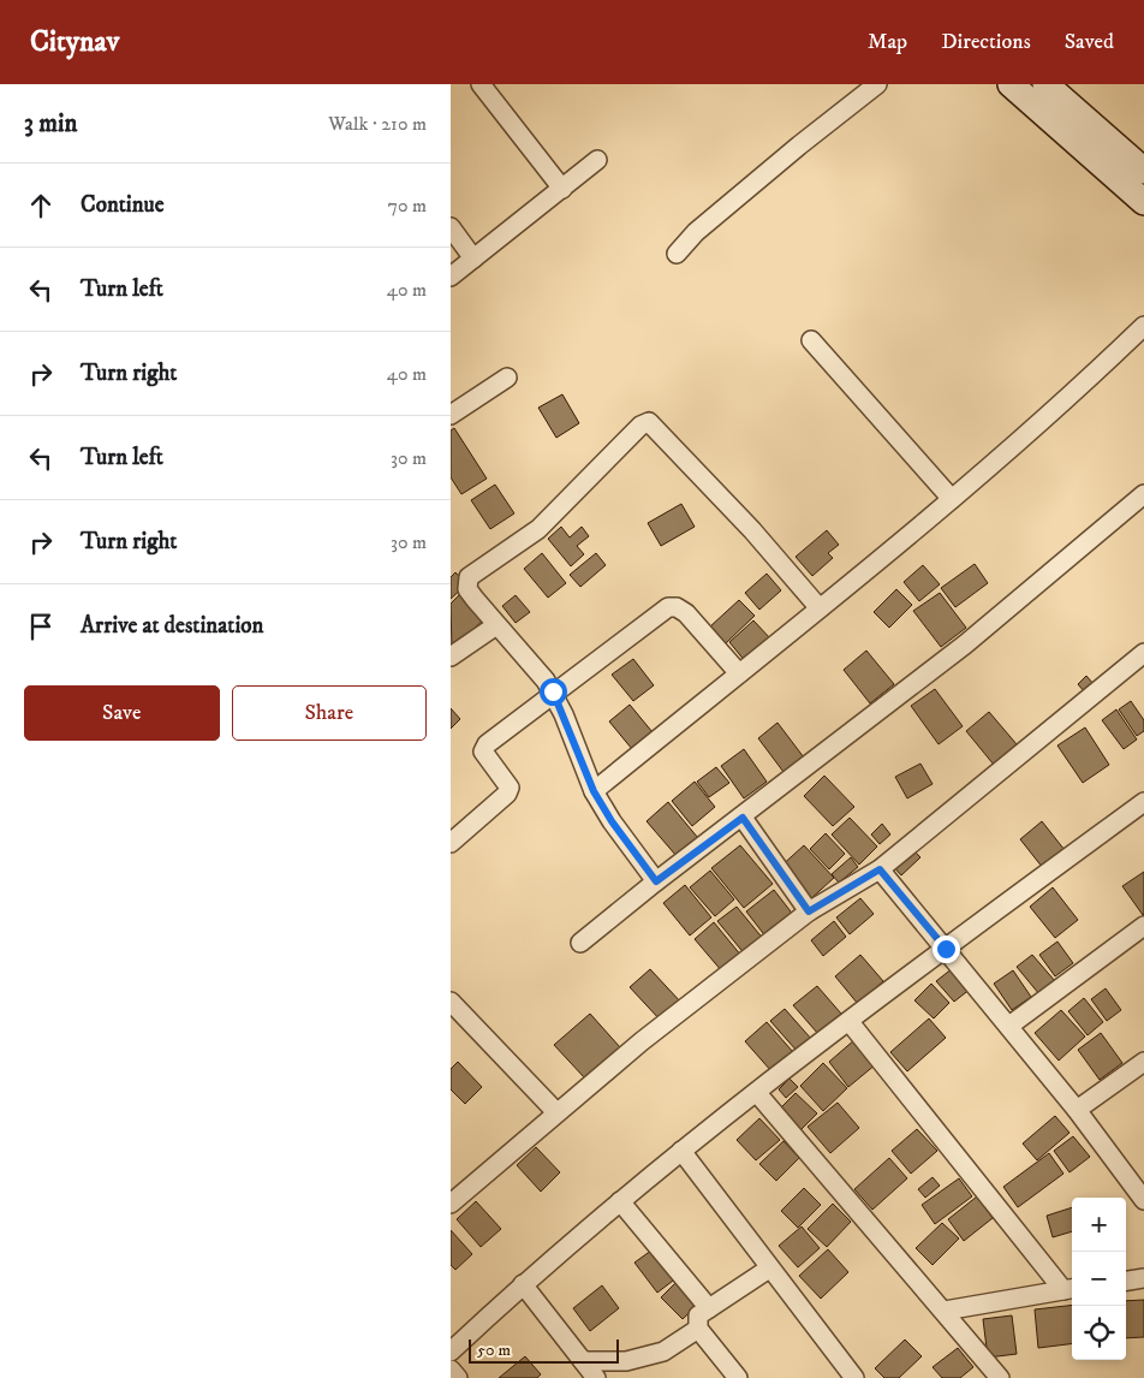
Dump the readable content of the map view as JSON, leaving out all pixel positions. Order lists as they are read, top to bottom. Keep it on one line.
{"scale_bar":"50 m","page":{"header":"Citynav","nav":["Map","Directions","Saved"],"heading":["3 min","Walk · 210 m"],"list":[["Continue","70 m"],["Turn left","40 m"],["Turn right","40 m"],["Turn left","30 m"],["Turn right","30 m"],"Arrive at destination"],"buttons":["Save","Share"],"map_buttons":["+","−"],"scale":"50 m"}}
